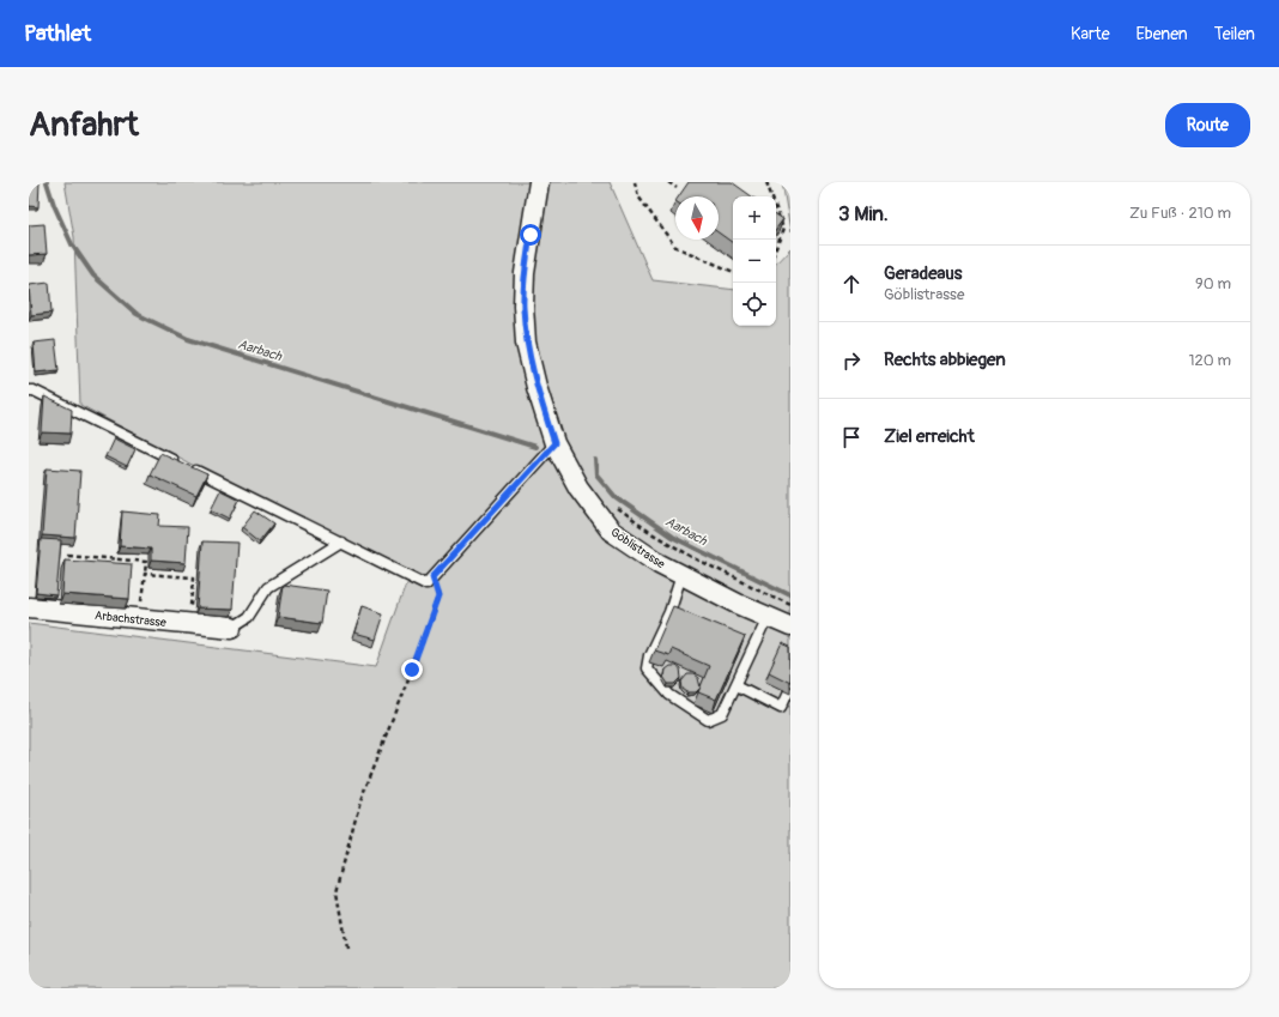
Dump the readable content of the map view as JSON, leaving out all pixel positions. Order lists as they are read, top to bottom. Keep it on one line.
{"streets":{"street":["Göblistrasse","Arbachstrasse"]},"water":["Aarbach"],"north":"bottom","page":{"header":"Pathlet","nav":["Karte","Ebenen","Teilen"],"buttons":"Route","title":"Anfahrt","heading":["3 Min.","Zu Fuß · 210 m"],"map_buttons":["+","−"],"list":[["Geradeaus","Göblistrasse","90 m"],["Rechts abbiegen","120 m"],"Ziel erreicht"]}}
